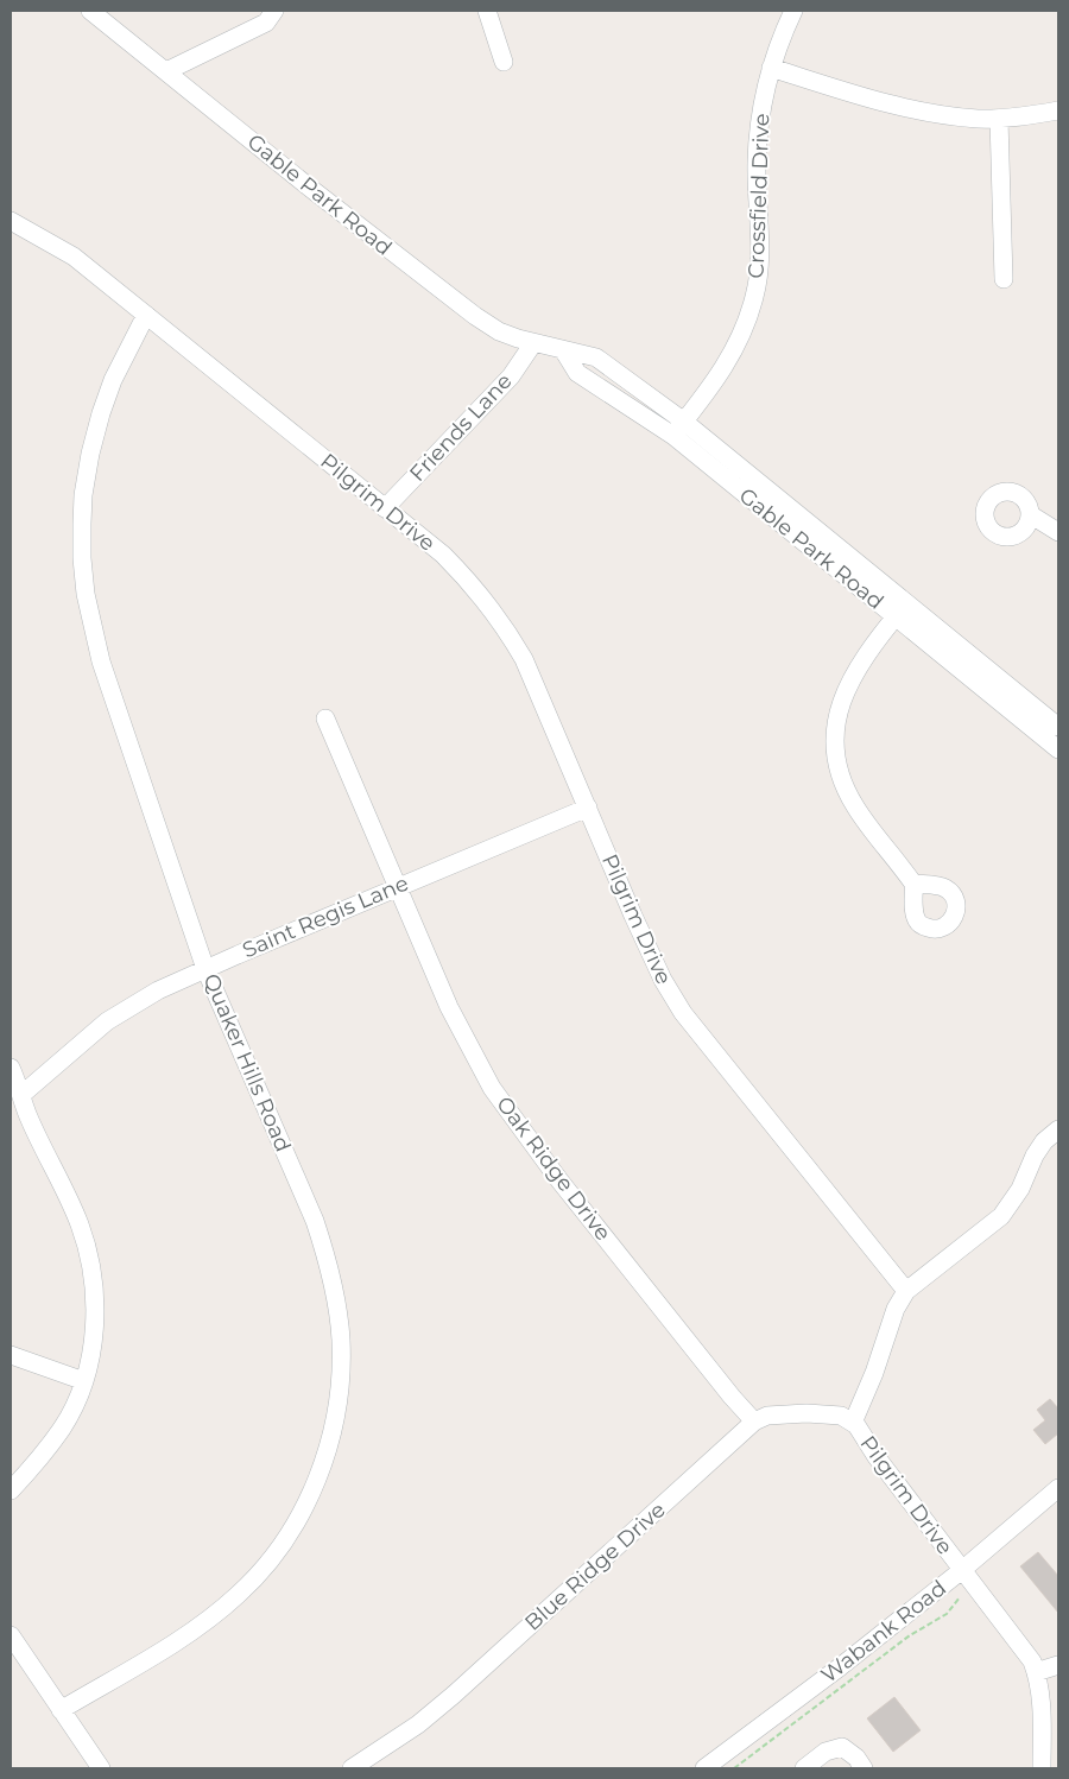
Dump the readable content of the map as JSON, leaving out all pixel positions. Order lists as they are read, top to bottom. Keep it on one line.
{"streets":{"street":["Gable Park Road","Crossfield Drive","Friends Lane","Pilgrim Drive","Saint Regis Lane","Quaker Hills Road","Oak Ridge Drive","Blue Ridge Drive","Wabank Road"]},"crossings":[["Gable Park Road","Crossfield Drive"],["Gable Park Road","Friends Lane"],["Friends Lane","Pilgrim Drive"],["Pilgrim Drive","Saint Regis Lane"],["Pilgrim Drive","Quaker Hills Road"],["Pilgrim Drive","Blue Ridge Drive"],["Pilgrim Drive","Wabank Road"],["Saint Regis Lane","Quaker Hills Road"],["Saint Regis Lane","Oak Ridge Drive"],["Oak Ridge Drive","Blue Ridge Drive"]]}
